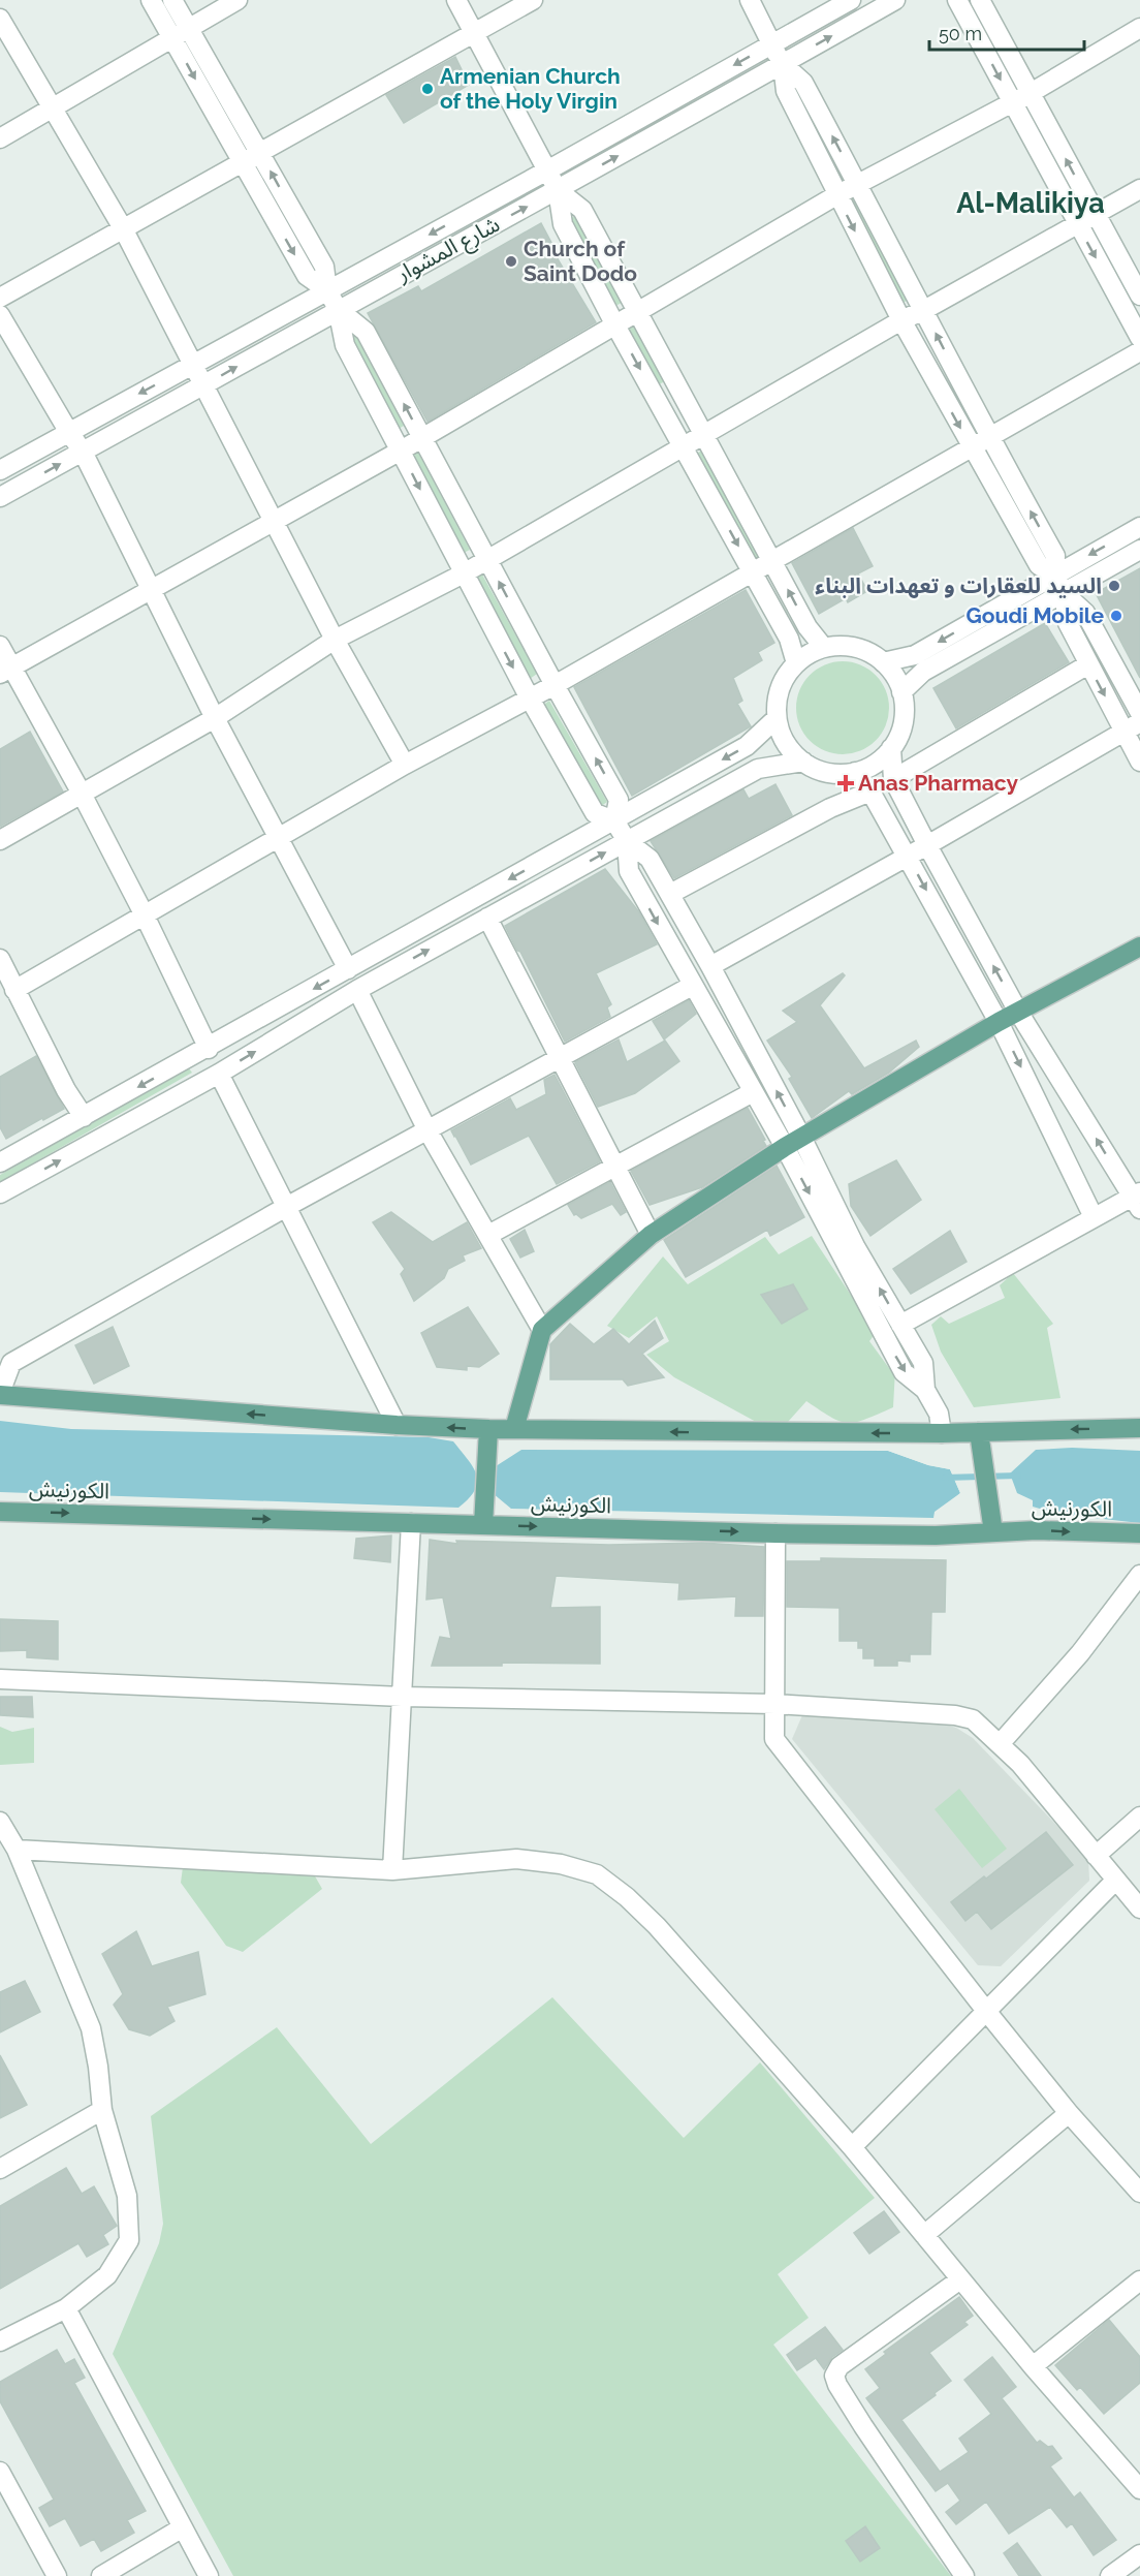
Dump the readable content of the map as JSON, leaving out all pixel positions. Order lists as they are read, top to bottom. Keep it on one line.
{"streets":{"main road":["الكورنيش"],"street":["شارع المشوار"]},"districts":["Al-Malikiya"],"places":{"other":["Armenian Church of the Holy Virgin","Church of Saint Dodo","السيد للعقارات و تعهدات البناء","Goudi Mobile"],"health":["Anas Pharmacy"]},"scale_bar":"50 m"}
